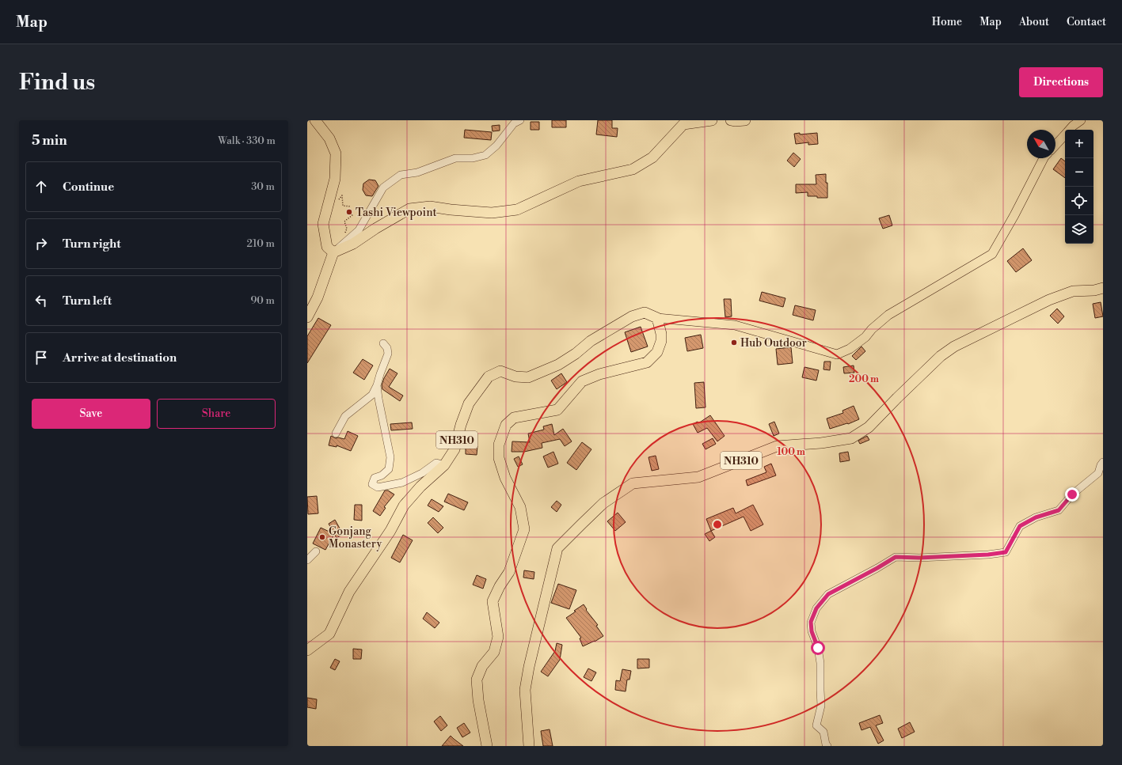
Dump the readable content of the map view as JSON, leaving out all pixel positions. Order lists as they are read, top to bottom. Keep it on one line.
{"streets":{"highway":["NH310"]},"places":["Tashi Viewpoint","Hub Outdoor","Gonjang Monastery"],"north":"top left","page":{"header":"Map","nav":["Home","Map","About","Contact"],"buttons":["Directions",["Save","Share"]],"title":"Find us","heading":["5 min","Walk · 330 m"],"map_buttons":["+","−"],"list":[["Continue","30 m"],["Turn right","210 m"],["Turn left","90 m"],"Arrive at destination"]},"rings":["200 m","100 m"]}
